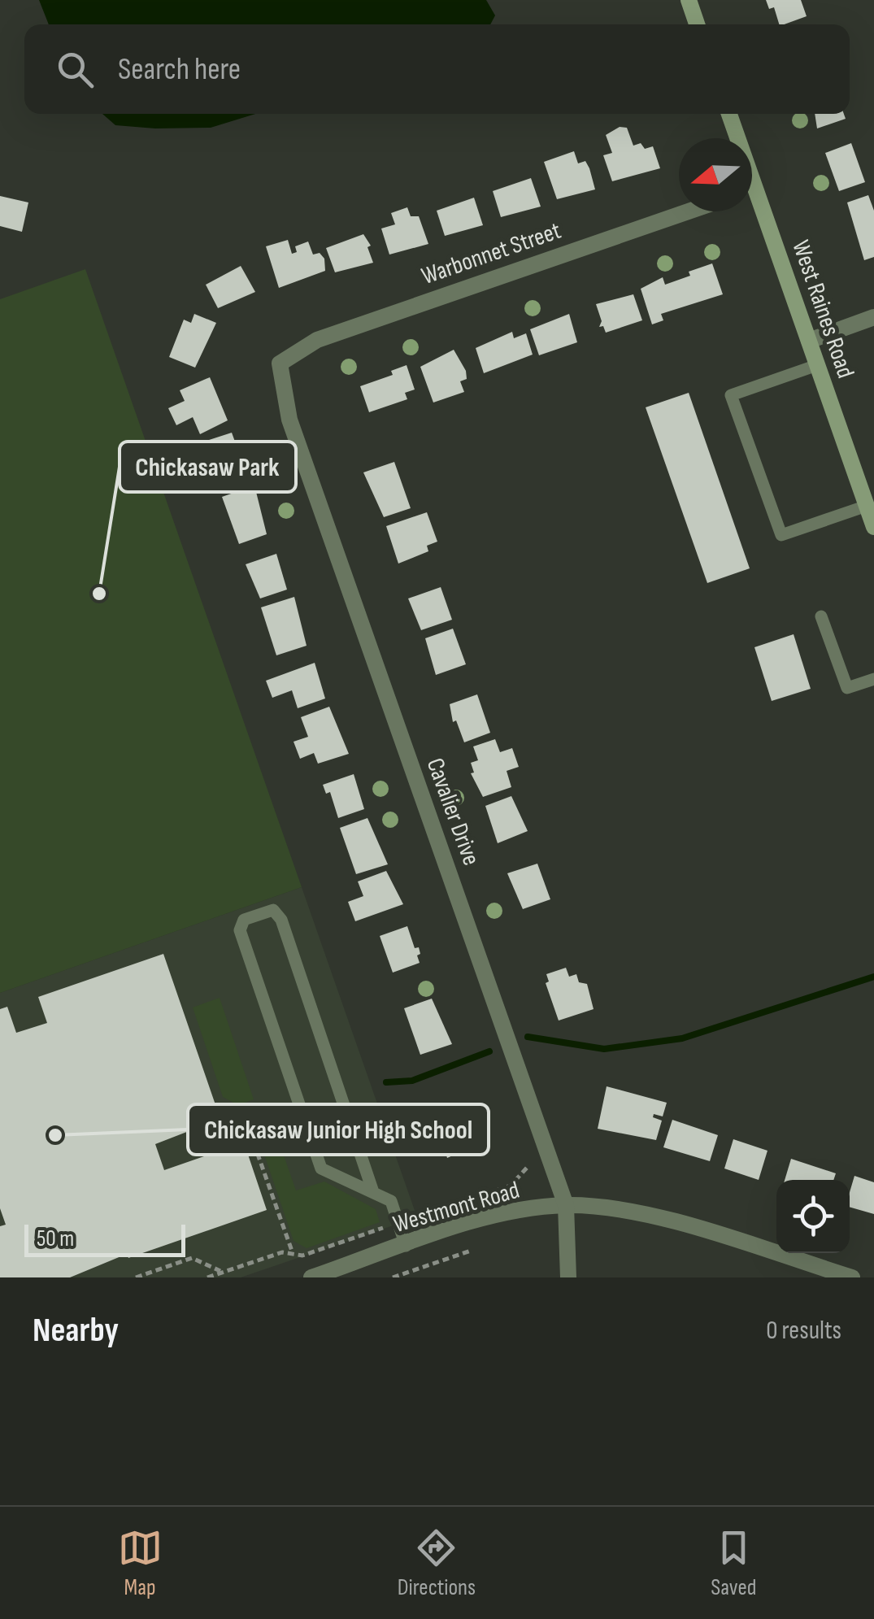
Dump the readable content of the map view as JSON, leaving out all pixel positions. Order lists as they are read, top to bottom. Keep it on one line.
{"streets":{"main road":["West Raines Road"],"street":["Warbonnet Street","Cavalier Drive","Westmont Road"]},"crossings":[["Warbonnet Street","Cavalier Drive"],["Cavalier Drive","Westmont Road"]],"places":["Chickasaw Park","Chickasaw Junior High School"],"scale_bar":"50 m","north":"left","page":{"search":"Search here","scale":"50 m","heading":["Nearby","0 results"],"nav":["Map","Directions","Saved"]}}
